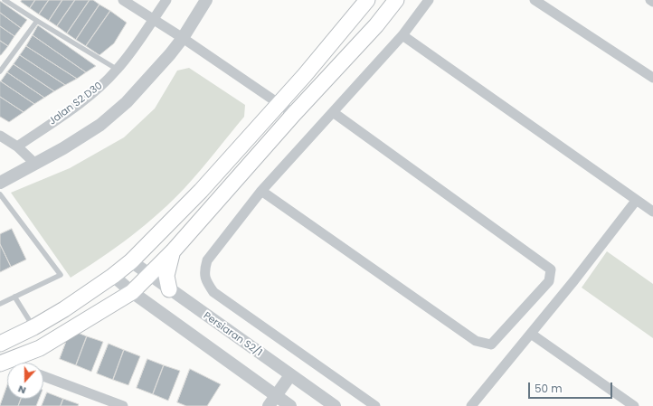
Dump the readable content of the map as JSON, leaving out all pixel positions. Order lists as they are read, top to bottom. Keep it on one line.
{"streets":{"street":["Jalan S2 D30","Persiaran S2/1"]},"scale_bar":"50 m","north":"bottom"}
